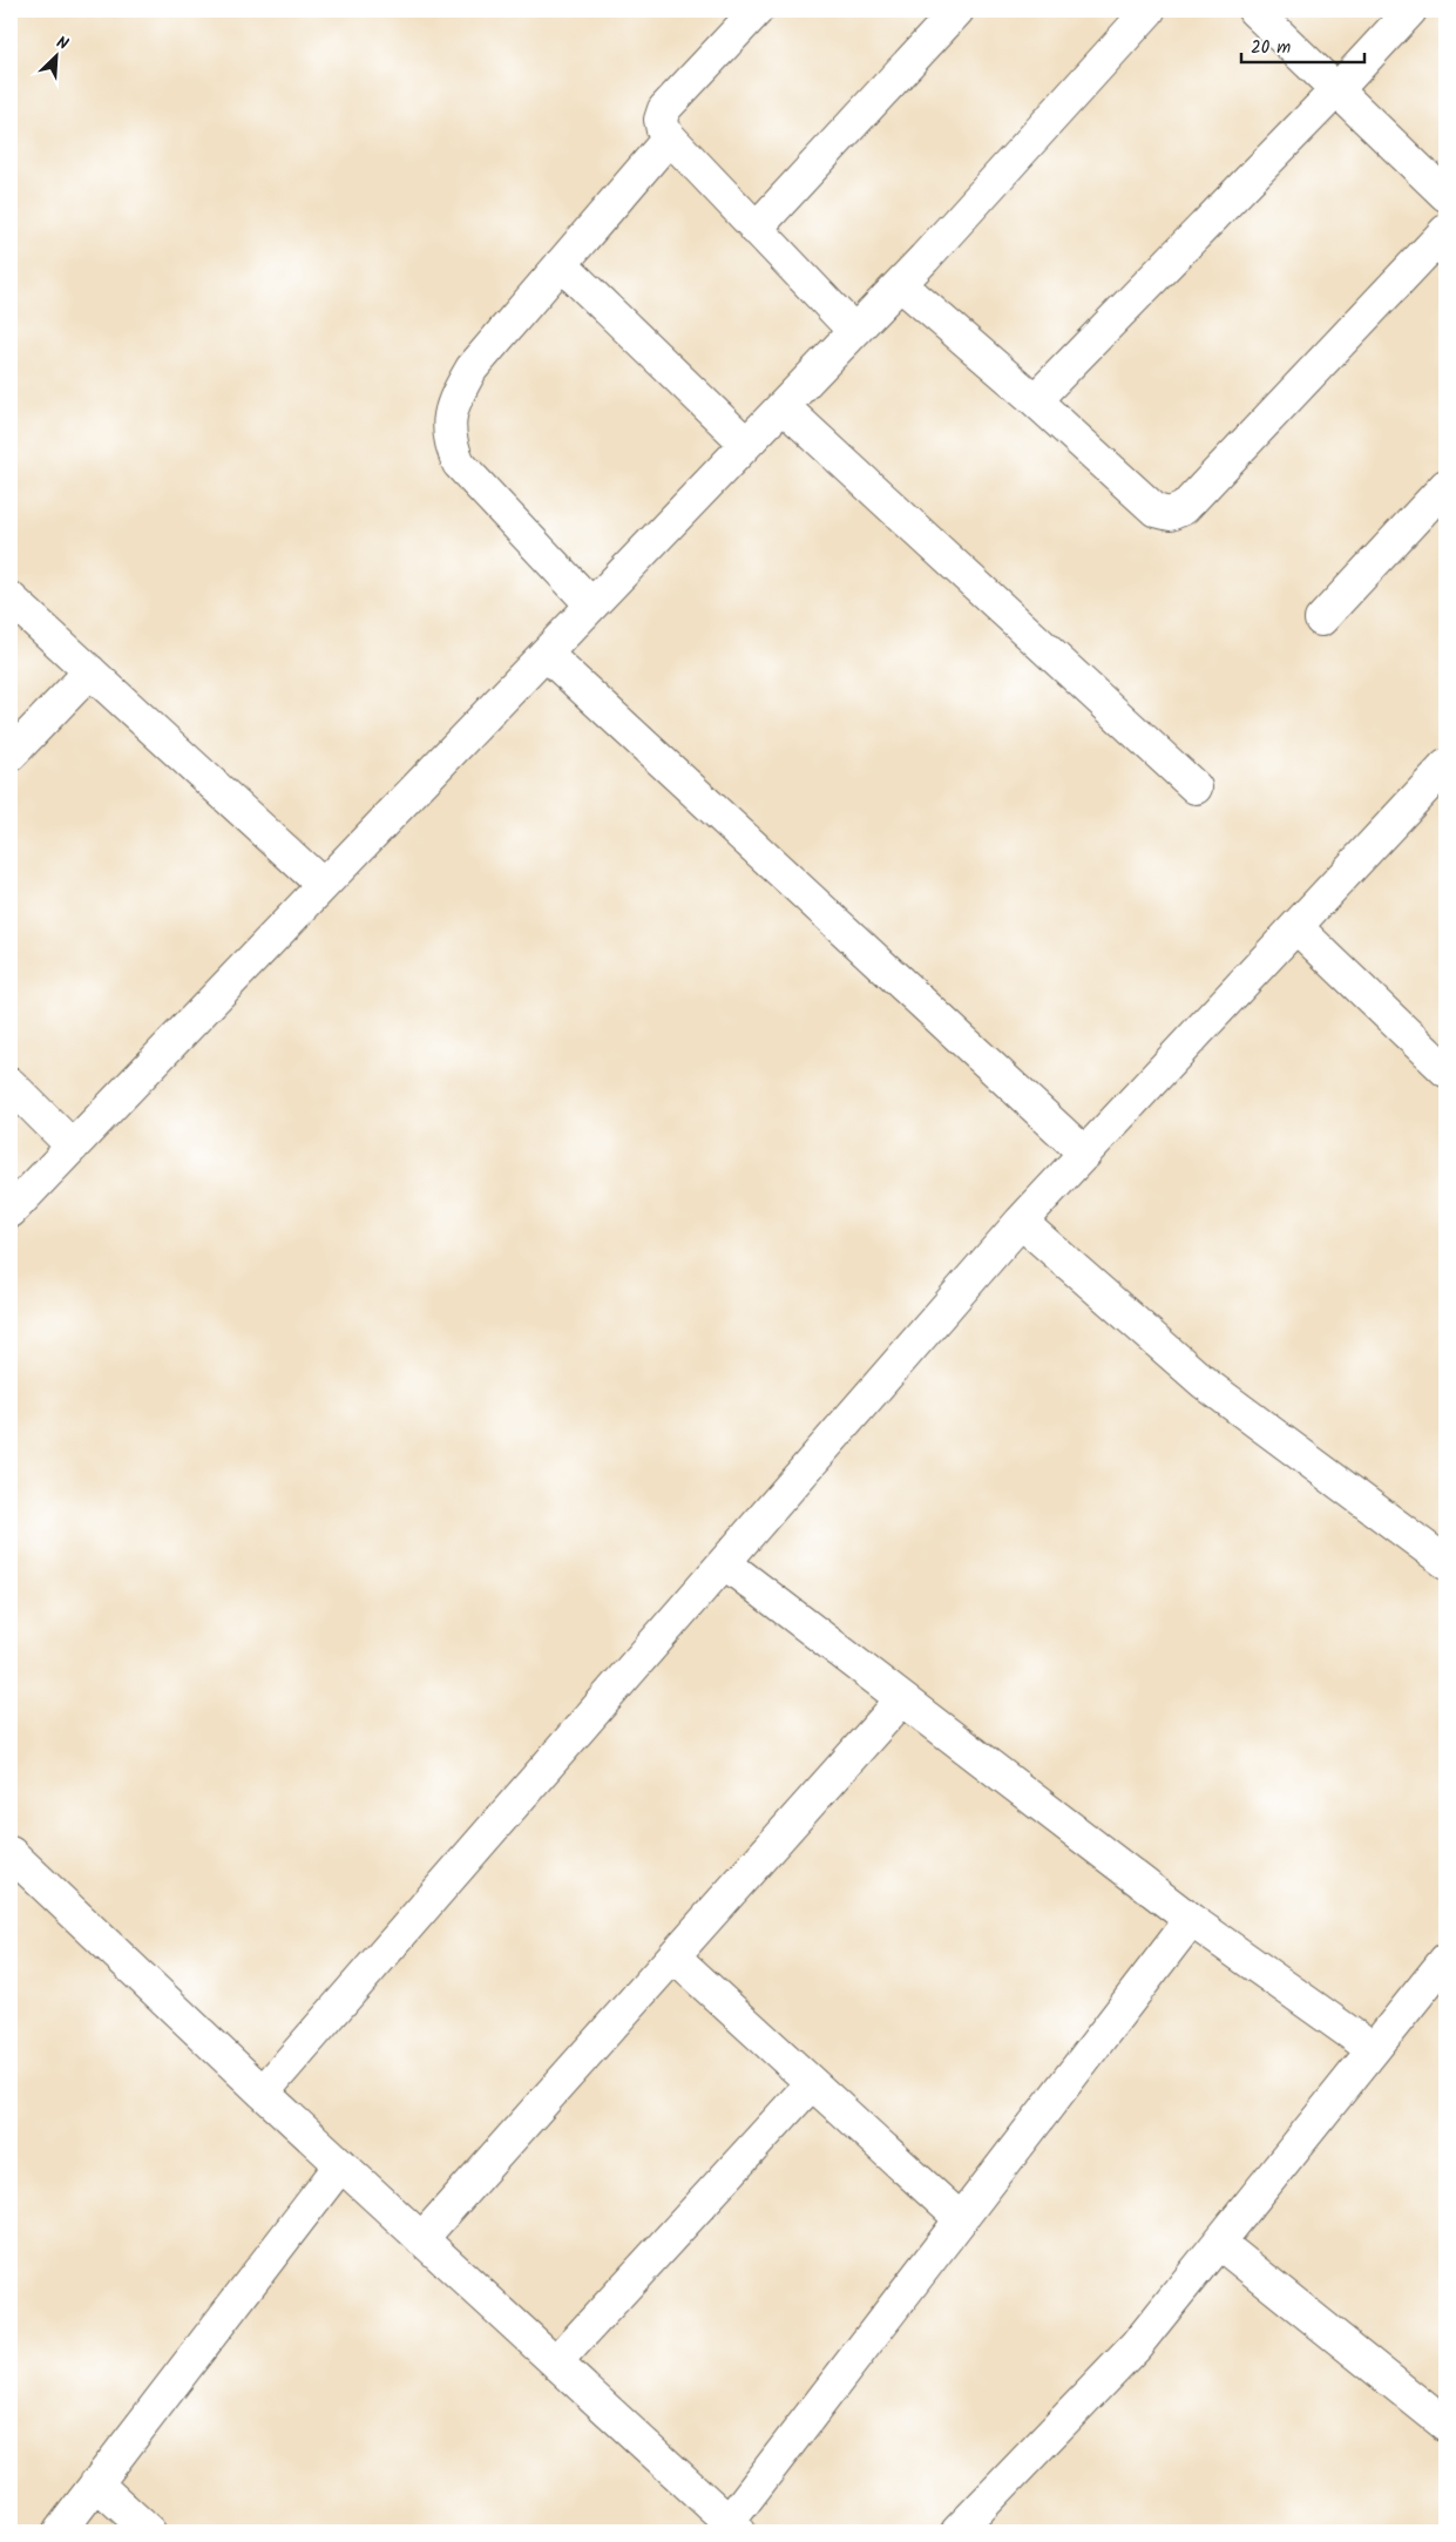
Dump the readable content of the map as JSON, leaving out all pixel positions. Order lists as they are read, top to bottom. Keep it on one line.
{"scale_bar":"20 m","north":"top right"}
